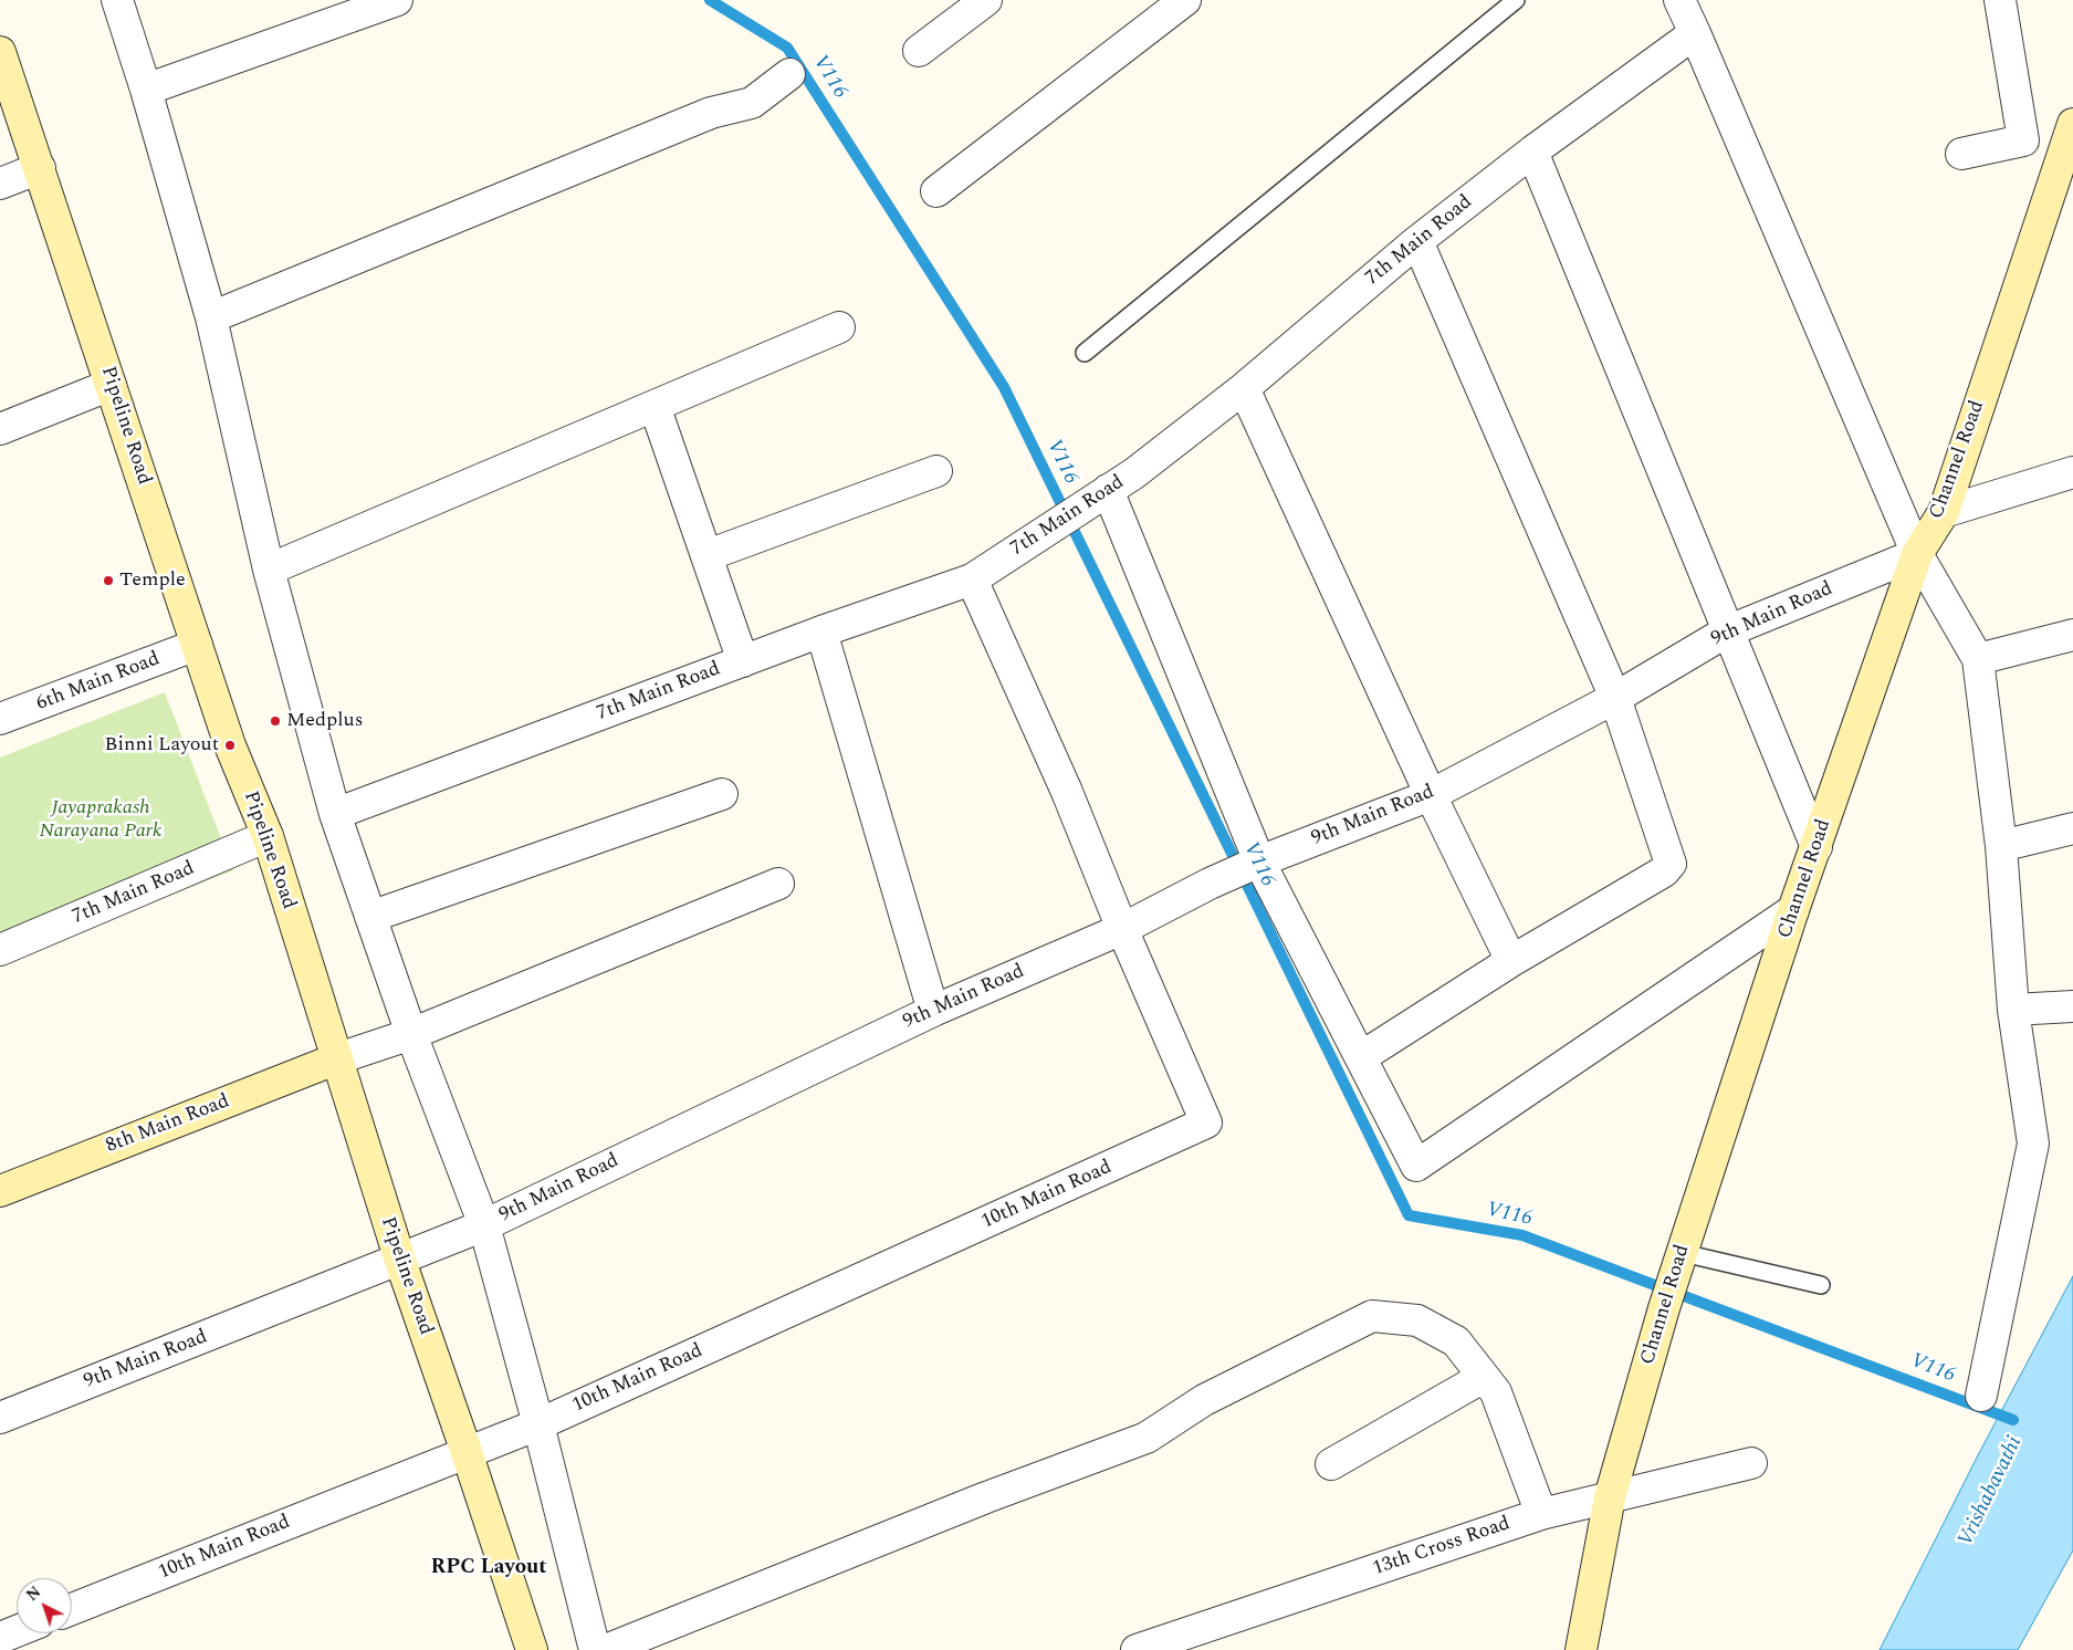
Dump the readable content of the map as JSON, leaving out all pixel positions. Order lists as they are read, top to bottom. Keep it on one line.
{"streets":{"street":["7th Main Road","Pipeline Road","Channel Road","9th Main Road","6th Main Road","8th Main Road","10th Main Road","13th Cross Road"]},"crossings":[["7th Main Road","Pipeline Road"],["Pipeline Road","9th Main Road"],["Pipeline Road","6th Main Road"],["Pipeline Road","8th Main Road"],["Pipeline Road","10th Main Road"],["Channel Road","9th Main Road"],["Channel Road","13th Cross Road"],["9th Main Road","10th Main Road"]],"districts":["RPC Layout"],"water":["V116","Vrishabavathi"],"parks":["Jayaprakash Narayana Park"],"places":["Temple","Medplus","Binni Layout"],"north":"top left"}
